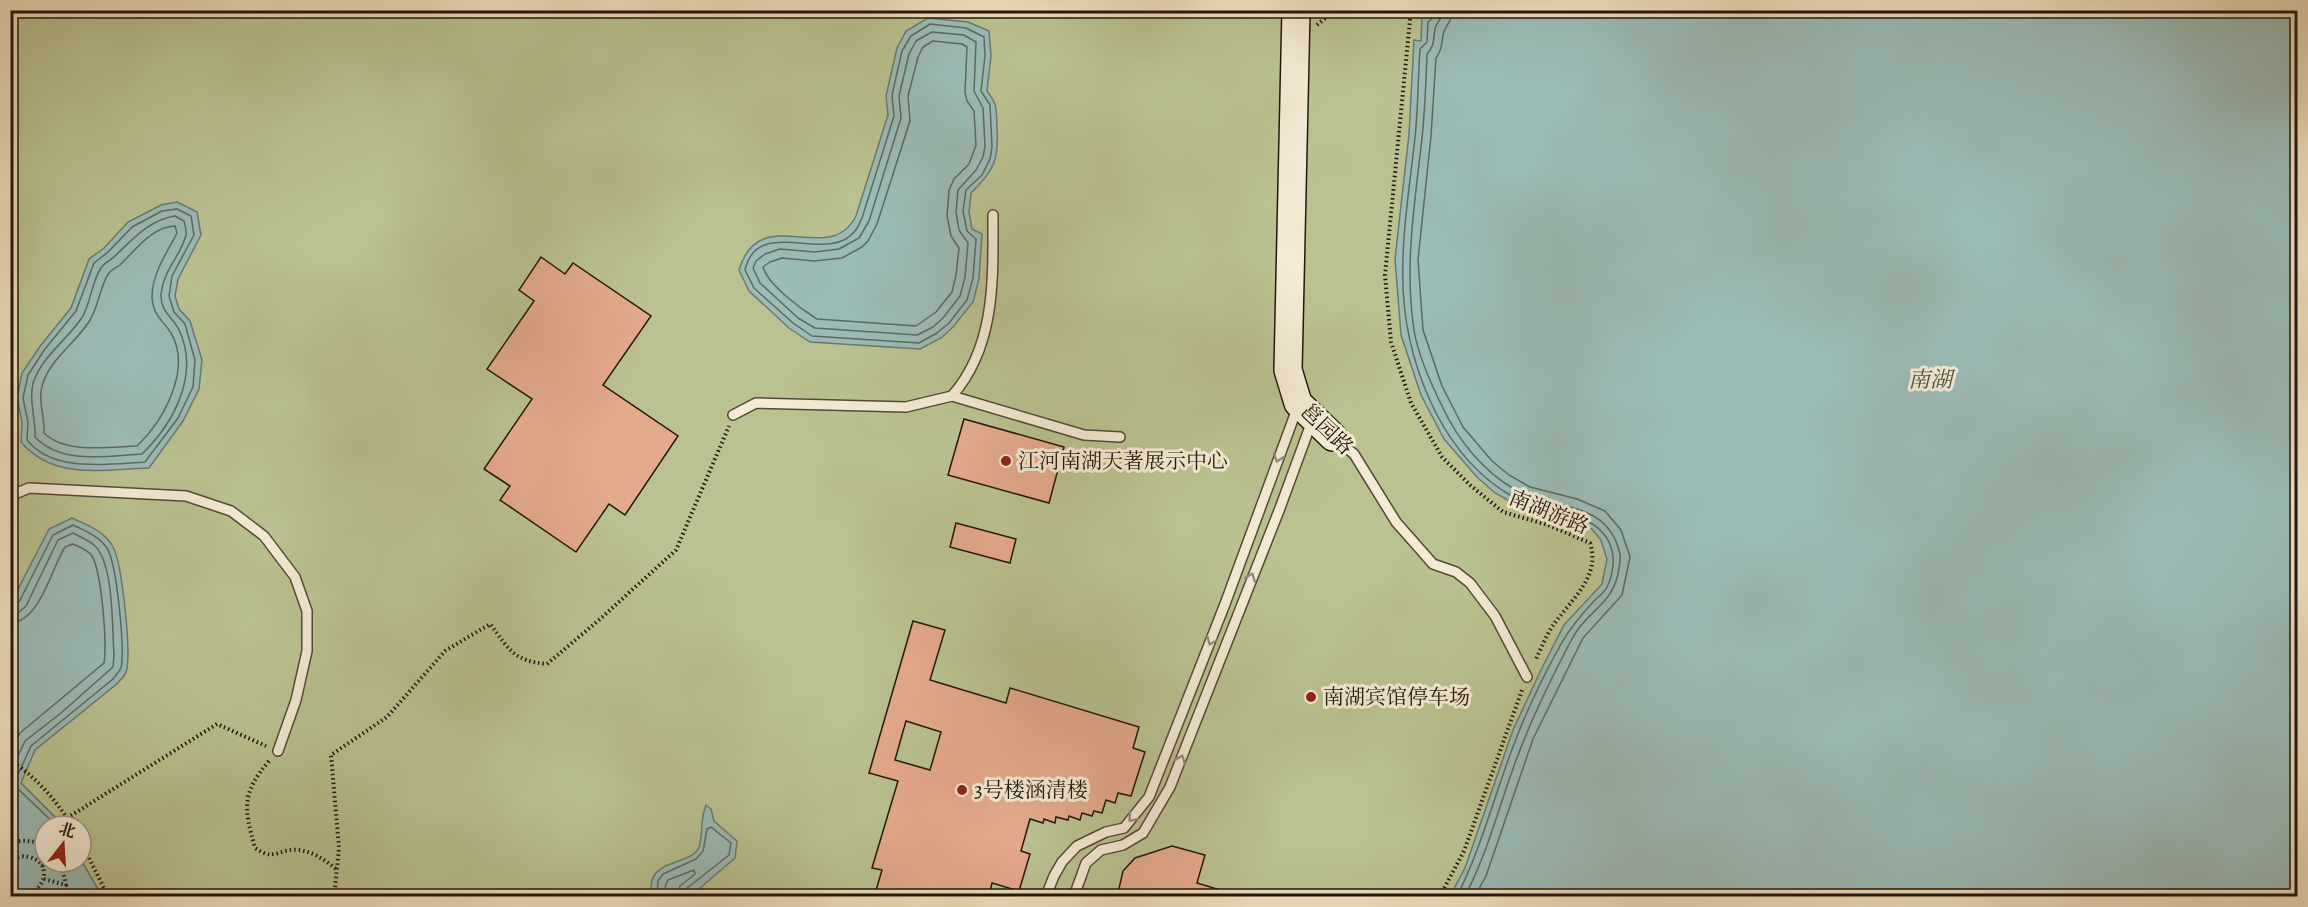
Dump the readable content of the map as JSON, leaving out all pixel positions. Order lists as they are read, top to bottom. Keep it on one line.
{"streets":{"street":["邕园路"],"path":["南湖游路"]},"crossings":[["邕园路","南湖游路"]],"water":["南湖"],"places":["江河南湖天著展示中心","南湖宾馆停车场","3号楼涵清楼"],"north":"top"}
